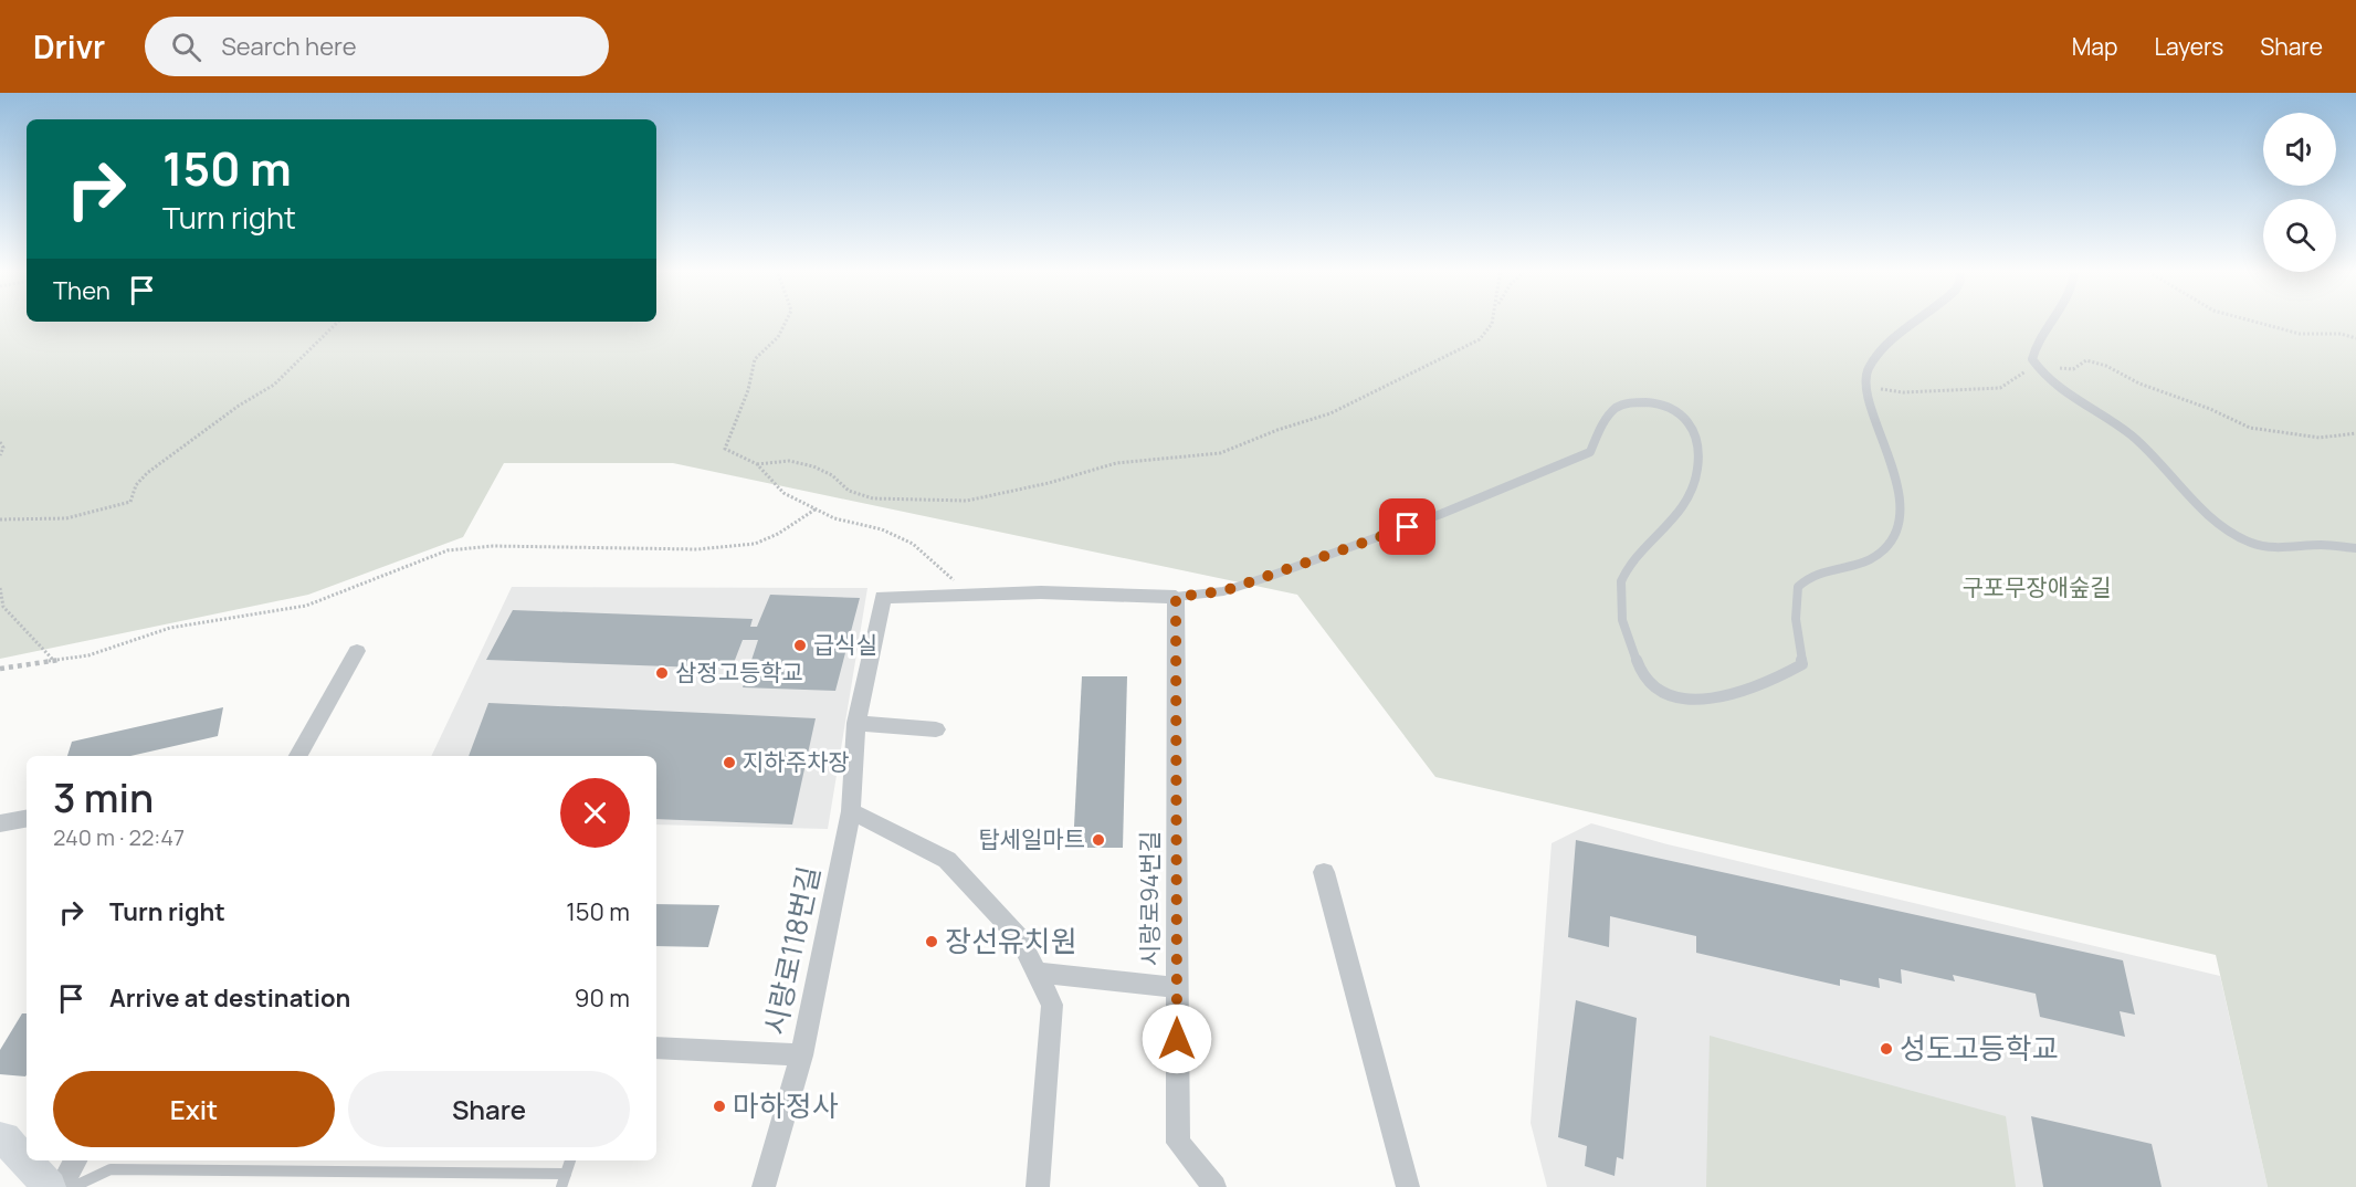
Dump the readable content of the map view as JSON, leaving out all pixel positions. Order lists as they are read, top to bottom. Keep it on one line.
{"streets":{"street":["시랑로94번길","시랑로118번길"]},"crossings":[["시랑로94번길","시랑로118번길"]],"parks":["구포무장애숲길"],"places":["급식실","삼정고등학교","지하주차장","탑세일마트","장선유치원","성도고등학교","마하정사"],"page":{"header":"Drivr","search":"Search here","nav":["Map","Layers","Share"],"turn":["150 m","Turn right"],"then":"Then","heading":["3 min","240 m · 22:47"],"list":[{"name":"Turn right","value":"150 m"},{"name":"Arrive at destination","value":"90 m"}],"buttons":["Exit","Share"]}}
